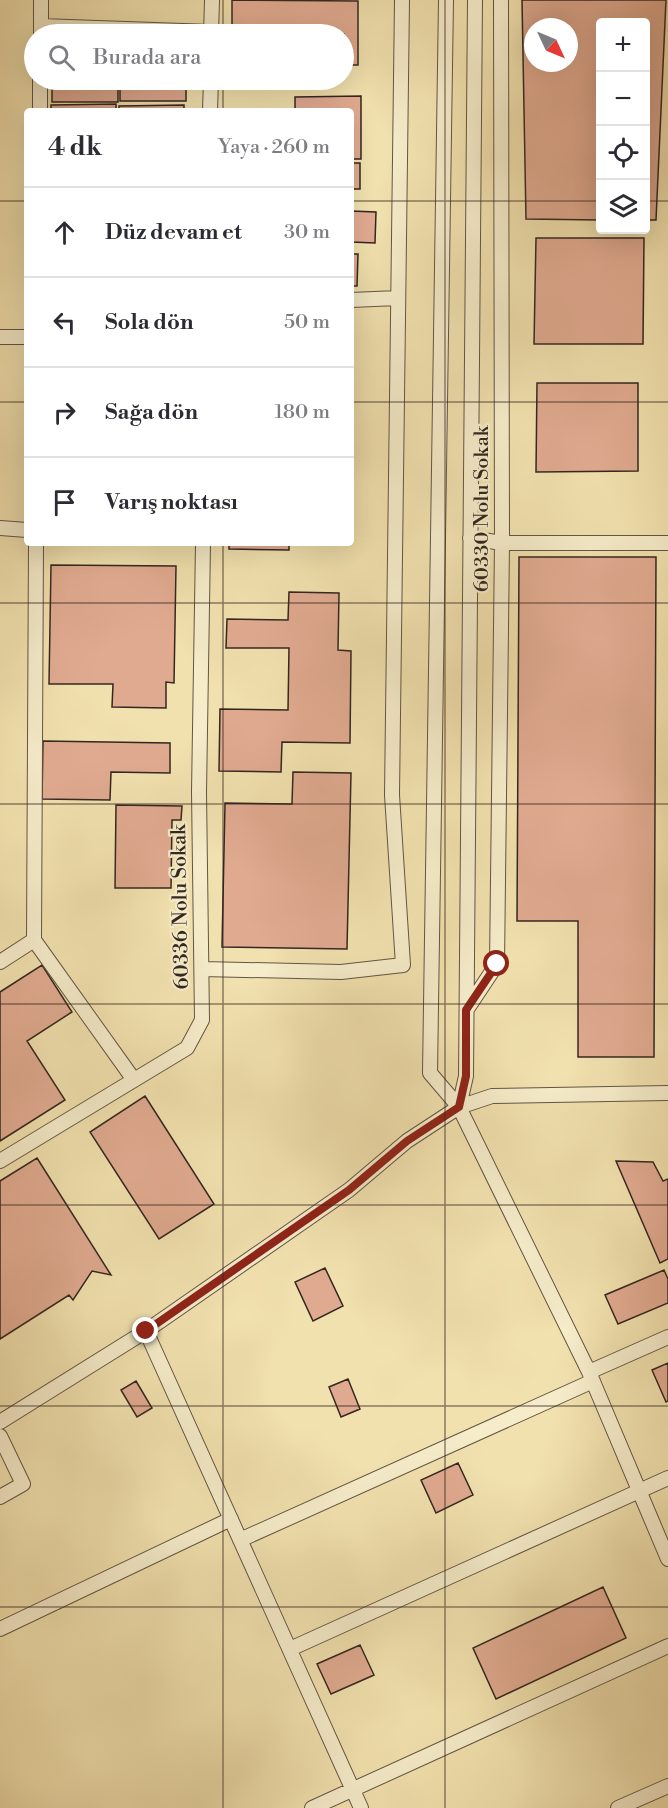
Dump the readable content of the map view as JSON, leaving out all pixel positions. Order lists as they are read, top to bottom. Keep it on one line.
{"streets":{"street":["60330 Nolu Sokak","60336 Nolu Sokak"]},"north":"bottom right","page":{"map_buttons":["+","−"],"search":"Burada ara","heading":["4 dk","Yaya · 260 m"],"list":[["Düz devam et","30 m"],["Sola dön","50 m"],["Sağa dön","180 m"],"Varış noktası"]}}
